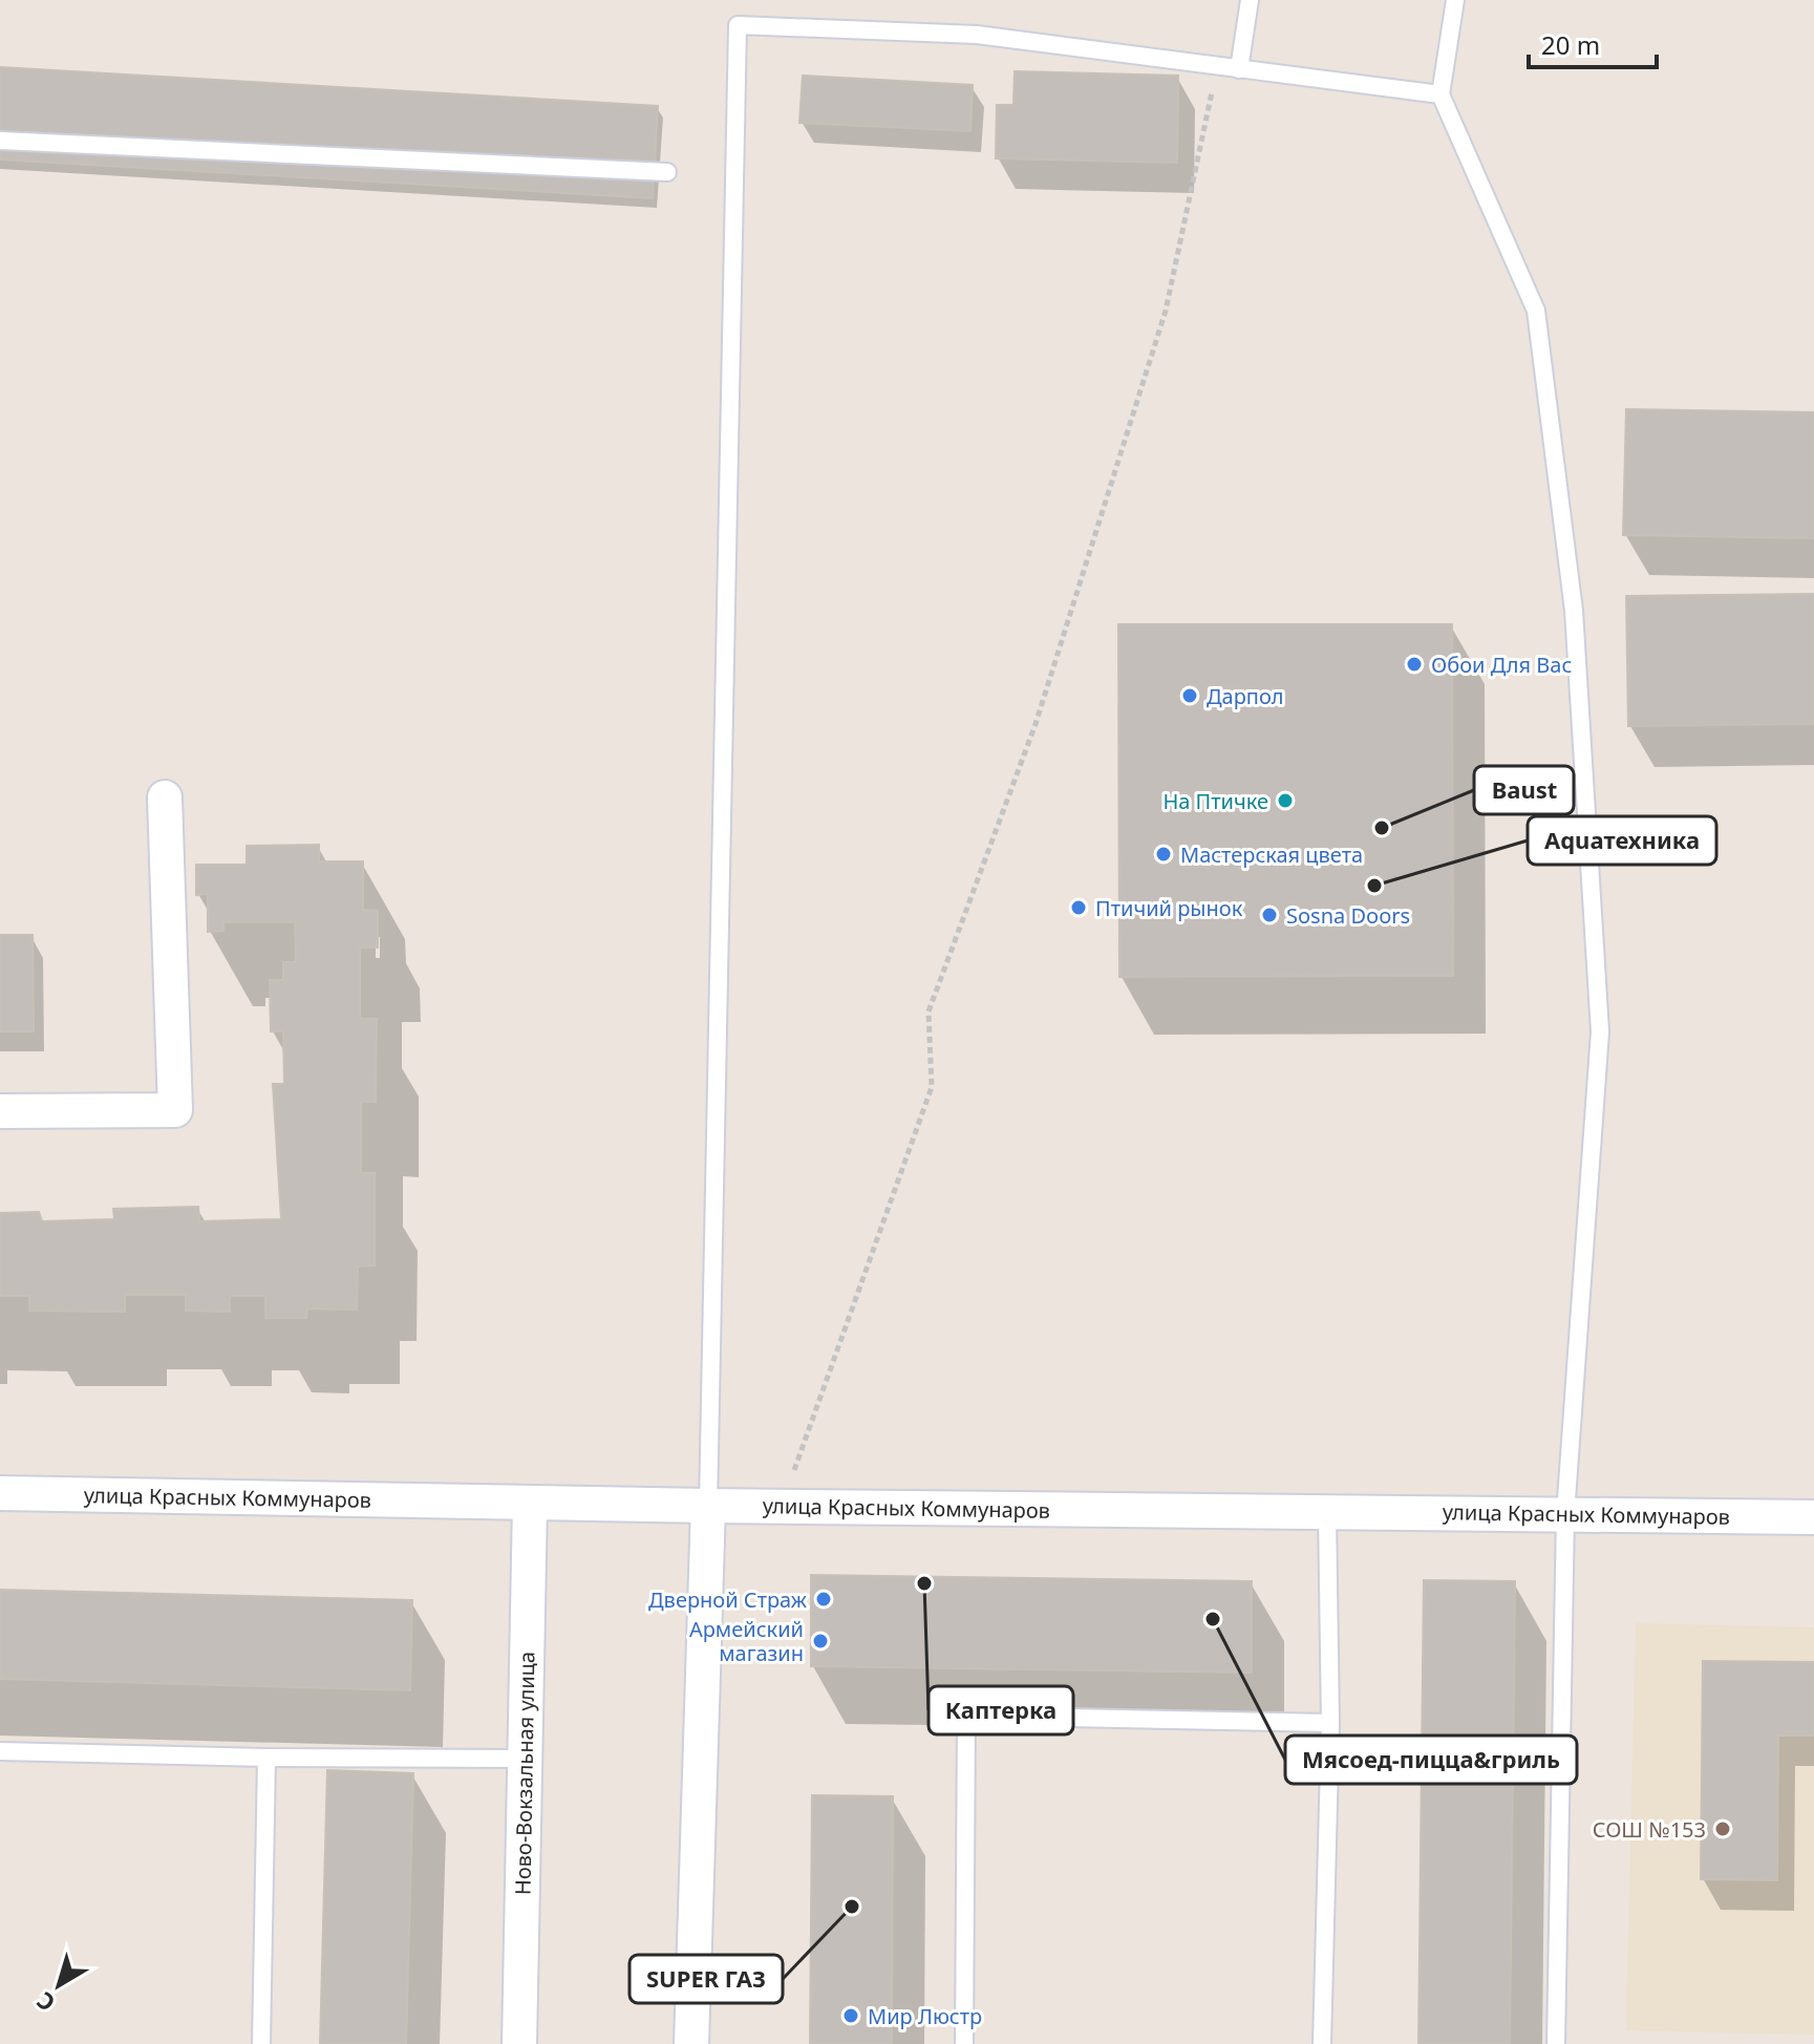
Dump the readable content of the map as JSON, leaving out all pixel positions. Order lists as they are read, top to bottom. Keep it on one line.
{"streets":{"street":["улица Красных Коммунаров","Ново-Вокзальная улица"]},"crossings":[["улица Красных Коммунаров","Ново-Вокзальная улица"]],"places":["Обои Для Вас","Дарпол","На Птичке","Baust","Мастерская цвета","Aquaтехника","Птичий рынок","Sosna Doors","Каптерка","Дверной Страж","Мясоед-пицца&гриль","Армейский магазин","СОШ №153","SUPER ГАЗ","Мир Люстр"],"scale_bar":"20 m","north":"bottom left"}
